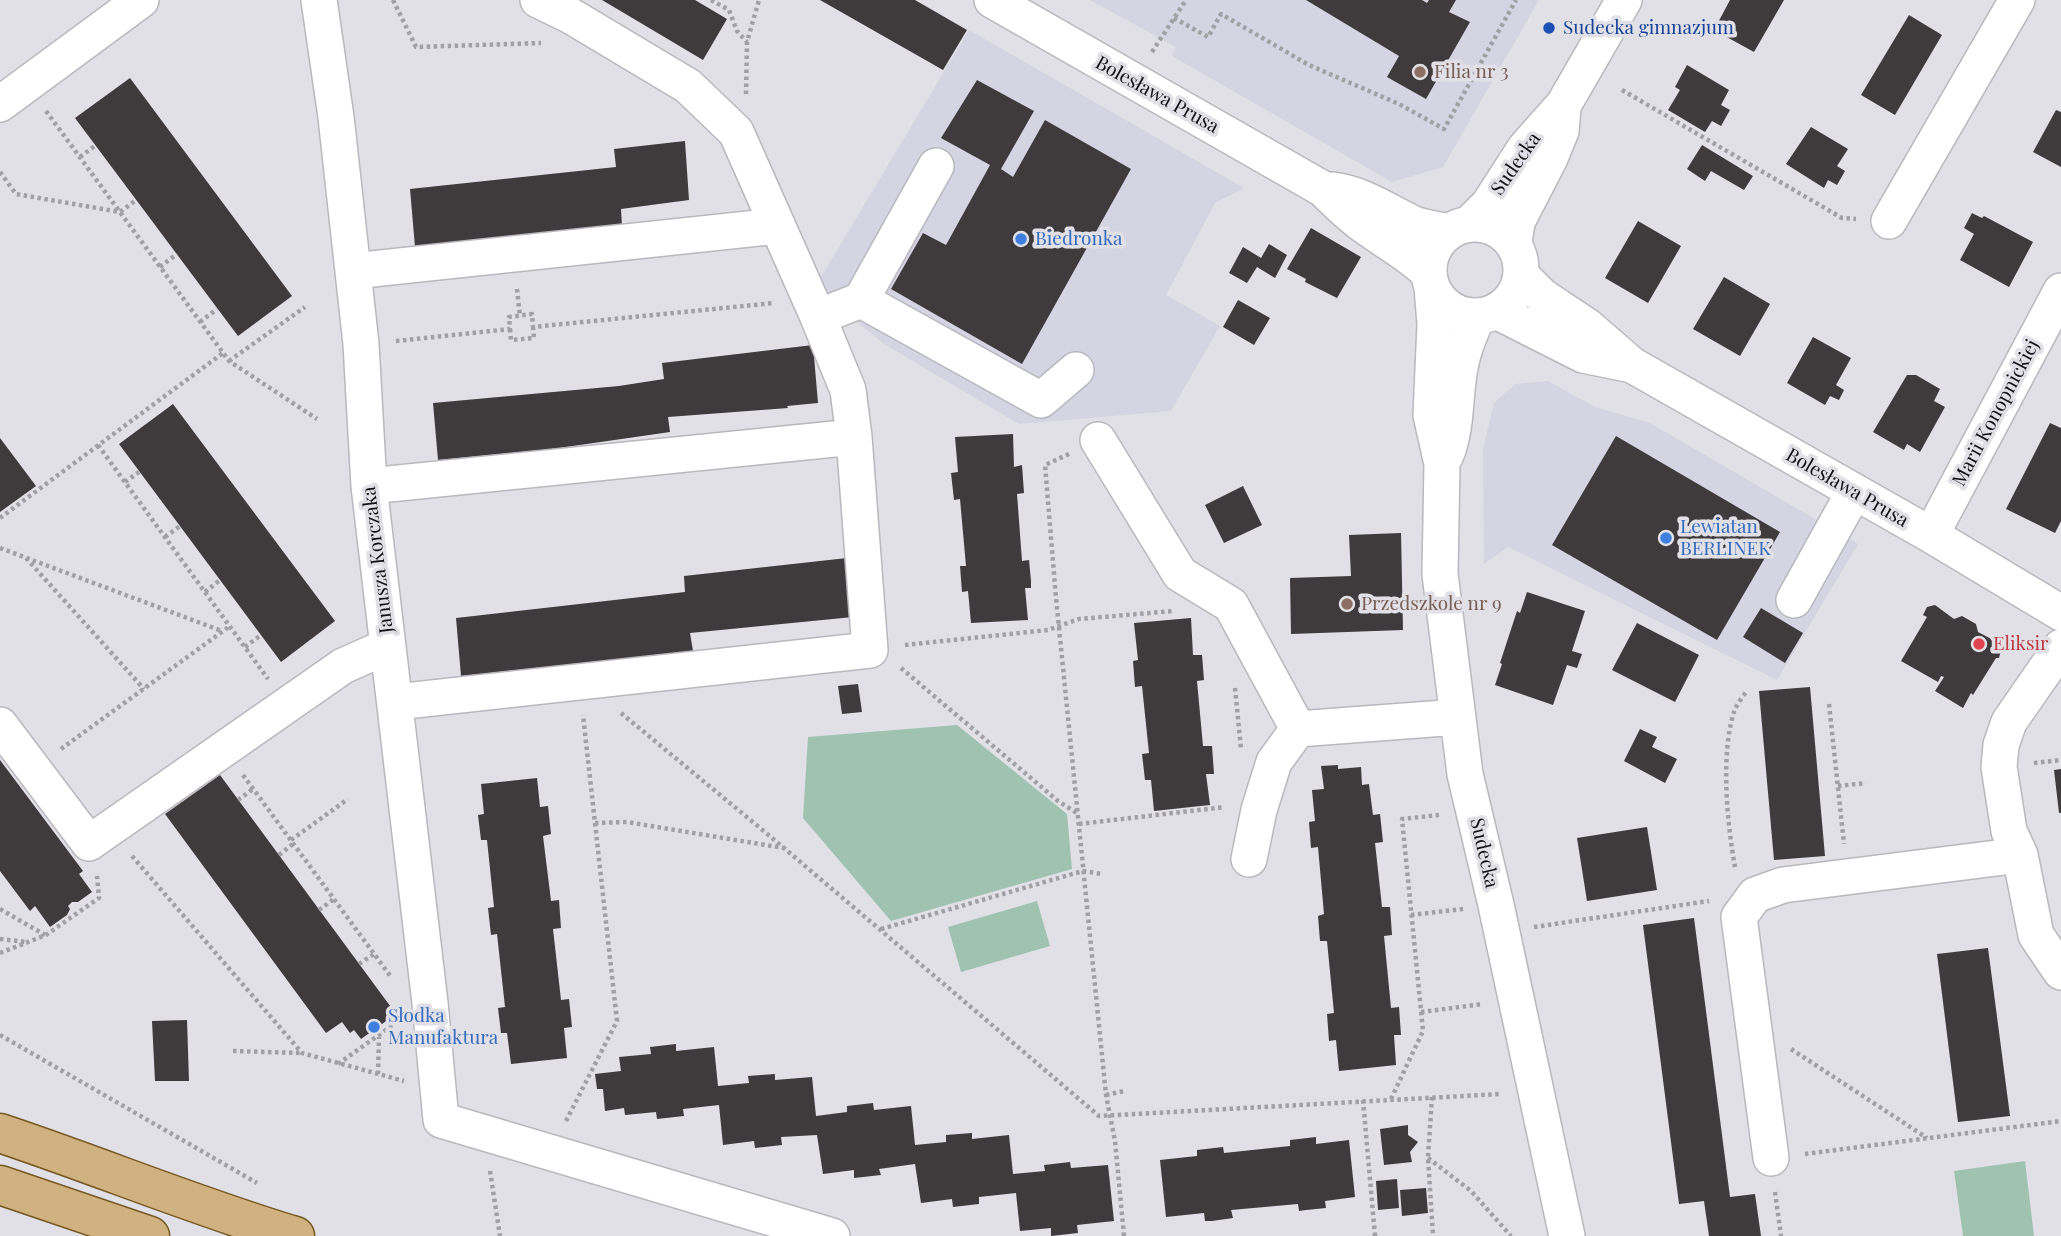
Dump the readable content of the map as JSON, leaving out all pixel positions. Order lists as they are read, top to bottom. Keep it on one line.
{"streets":{"street":["Bolesława Prusa","Sudecka","Marii Konopnickiej","Janusza Korczaka"]},"crossings":[["Bolesława Prusa","Sudecka"],["Bolesława Prusa","Marii Konopnickiej"]],"places":["Sudecka gimnazjum","Filia nr 3","Biedronka","Lewiatan BERLINEK","Przedszkole nr 9","Eliksir","Słodka Manufaktura"]}
